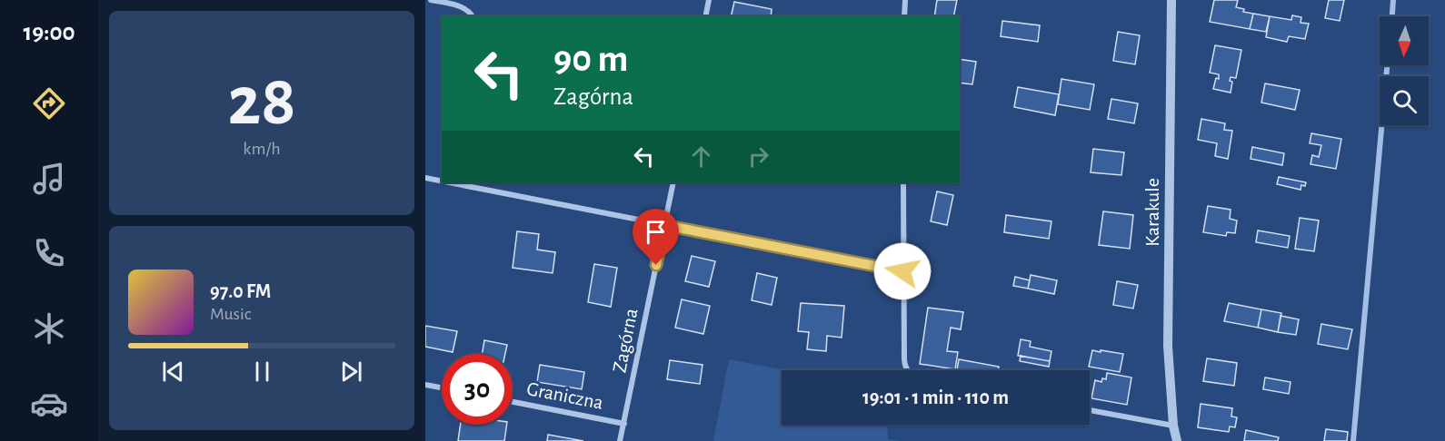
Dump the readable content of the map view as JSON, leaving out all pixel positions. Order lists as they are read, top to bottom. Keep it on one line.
{"streets":{"street":["Karakule","Zagórna","Graniczna"]},"crossings":[["Zagórna","Graniczna"]],"north":"bottom","page":{"tabs":"19:00","tile":["28","km/h"],"turn":["90 m","Zagórna"],"song":["97.0 FM","Music"],"limit":"30","trip":"19:01 · 1 min · 110 m"}}
